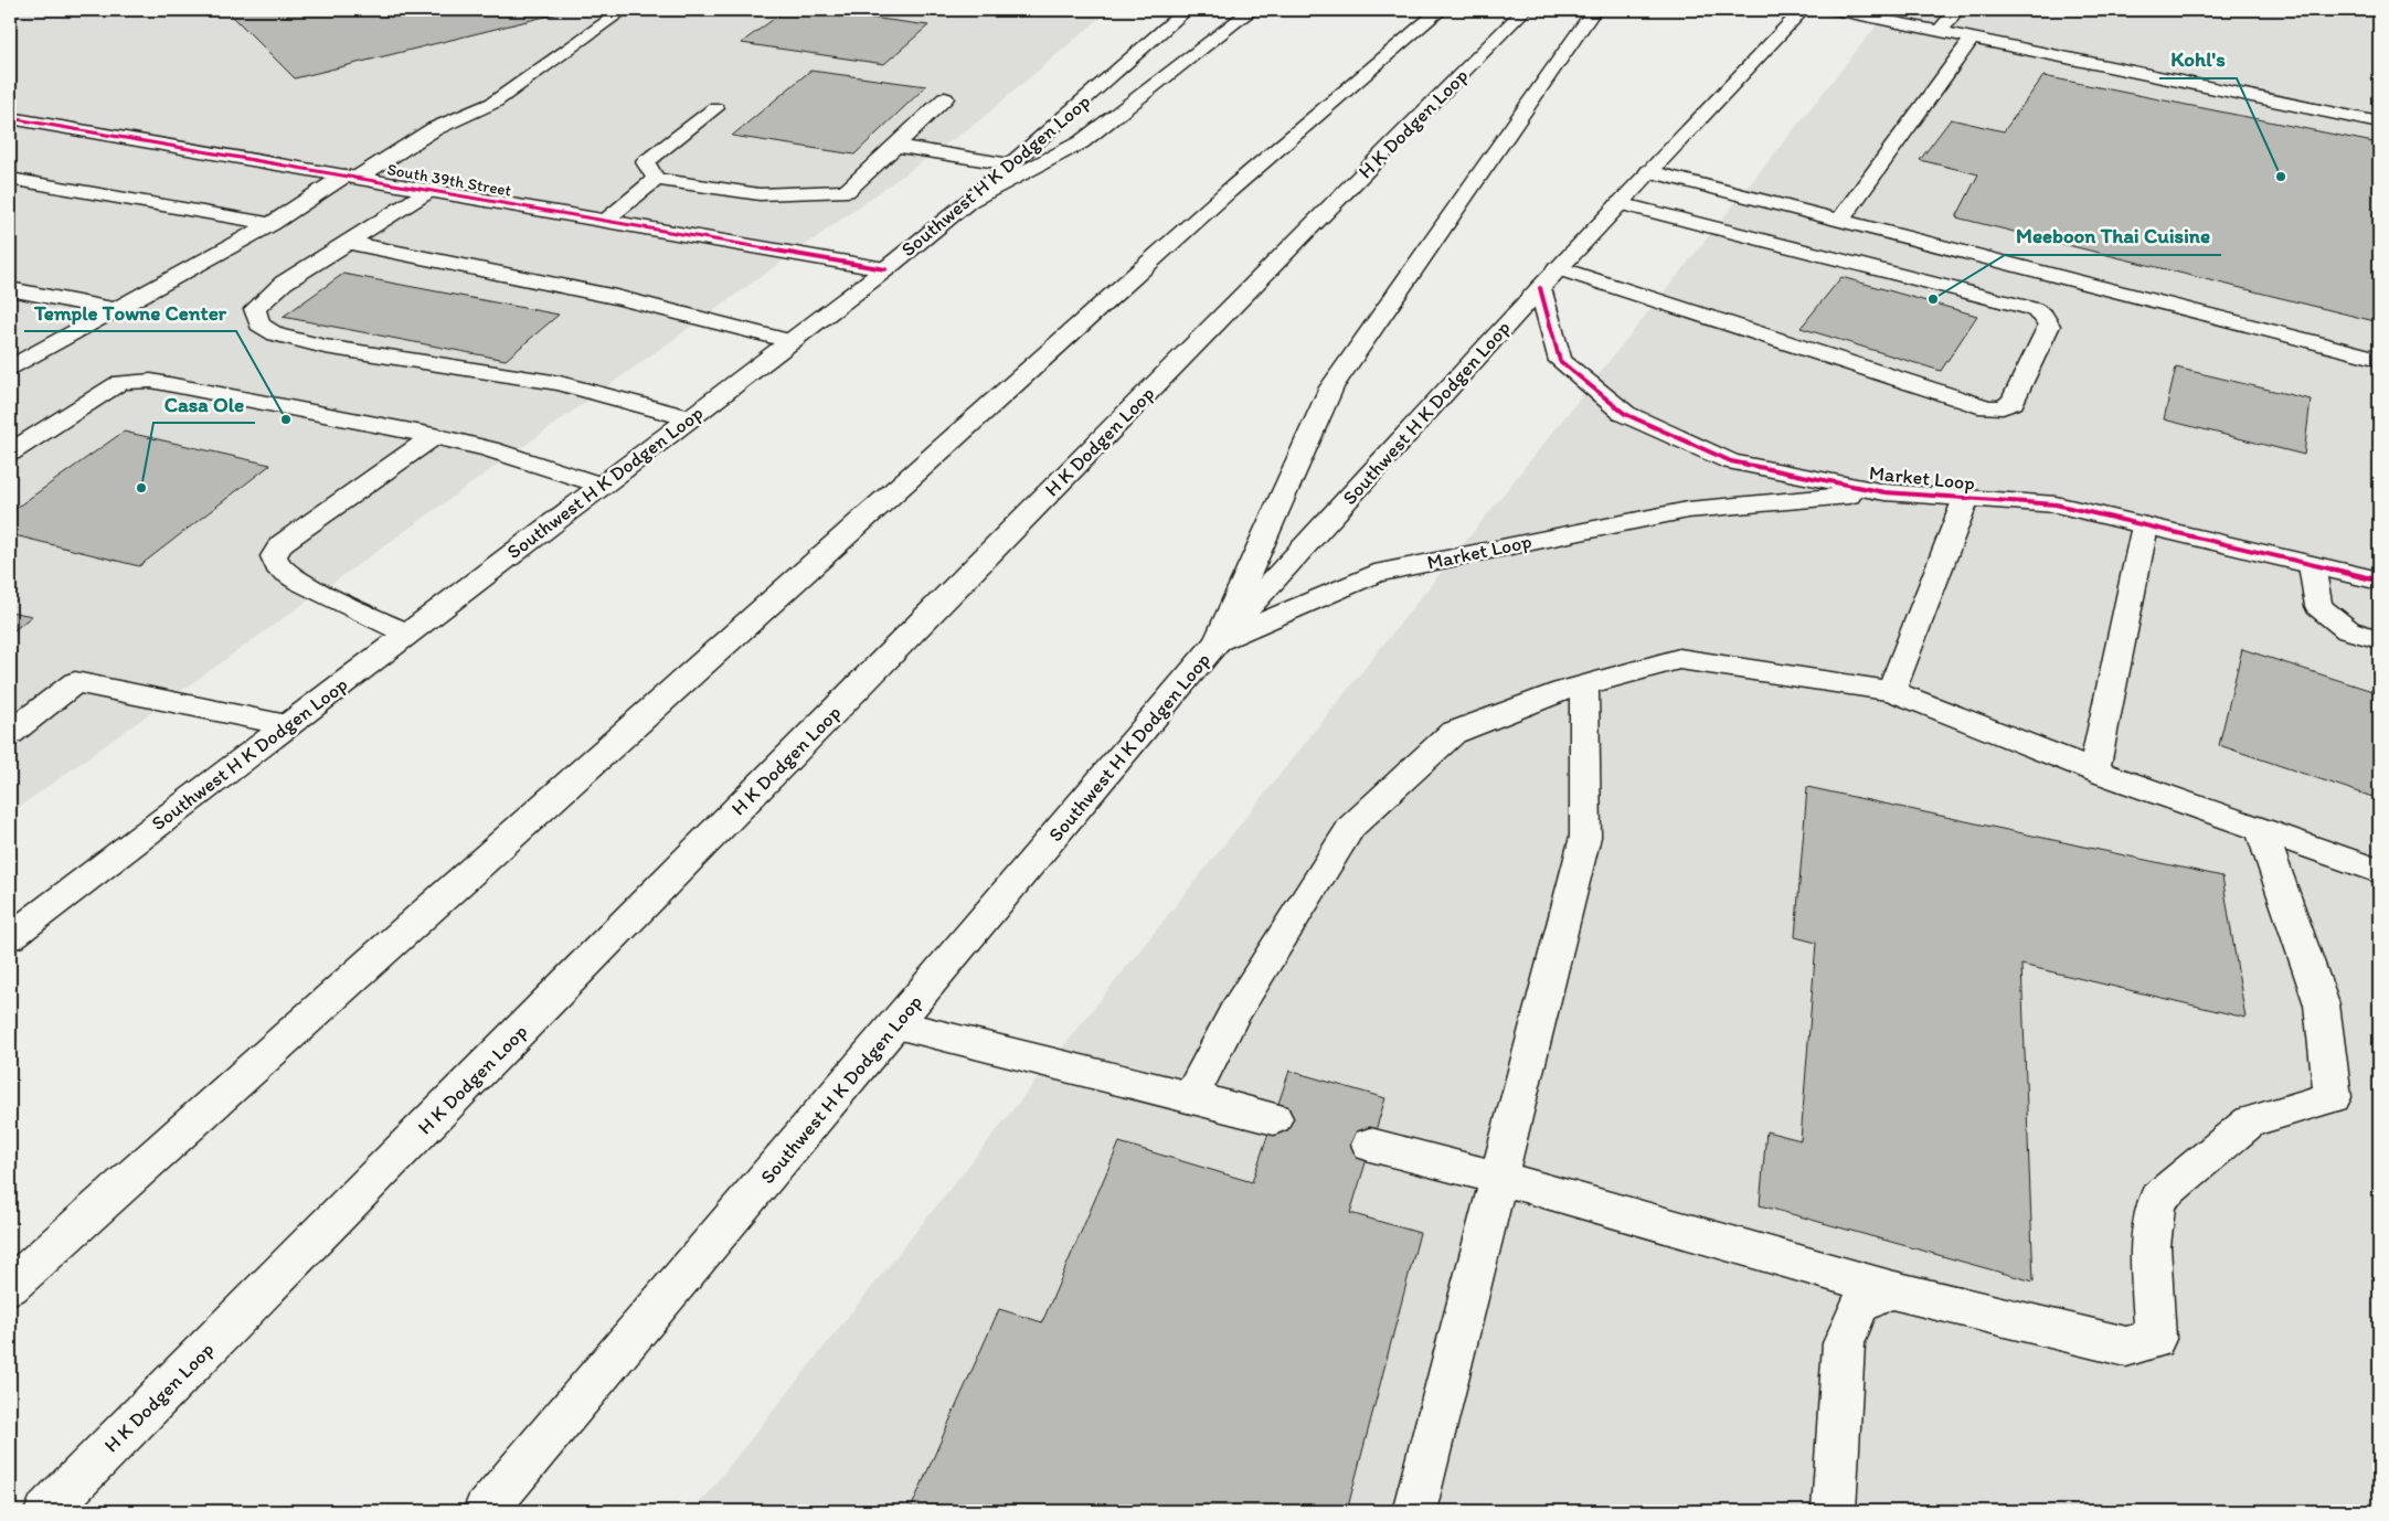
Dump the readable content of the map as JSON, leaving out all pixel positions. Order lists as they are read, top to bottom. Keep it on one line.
{"streets":{"main road":["H K Dodgen Loop","Southwest H K Dodgen Loop","South 39th Street","Market Loop"]},"crossings":[["Southwest H K Dodgen Loop","South 39th Street"],["Southwest H K Dodgen Loop","Market Loop"]],"places":["Kohl's","Meeboon Thai Cuisine","Temple Towne Center","Casa Ole"]}
